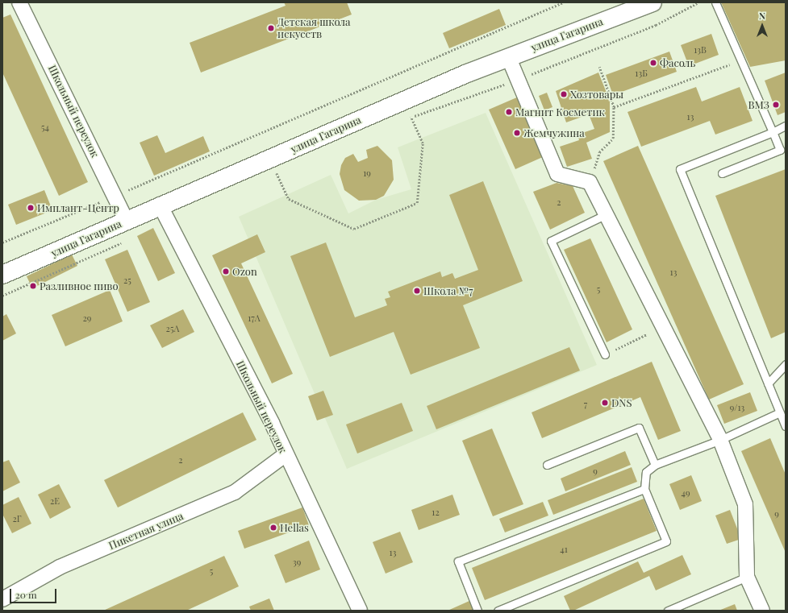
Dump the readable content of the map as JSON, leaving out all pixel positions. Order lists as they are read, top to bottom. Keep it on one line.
{"streets":{"street":["улица Гагарина","Школьный переулок","Пикетная улица"]},"crossings":[["улица Гагарина","Школьный переулок"],["Школьный переулок","Пикетная улица"]],"places":["Детская школа искусств","Фасоль","Хозтовары","ВМЗ","Магнит Косметик","Жемчужина","Имплант-Центр","Ozon","Разливное пиво","Школа №7","DNS","Hellas"],"house_numbers":["13В","13Б","13","54","19","2","13","25","5","29","17А","25А","7","9/13","2","9","49","2Е","12","9","2Г","41","13","39","5"],"scale_bar":"20 m","north":"top"}
